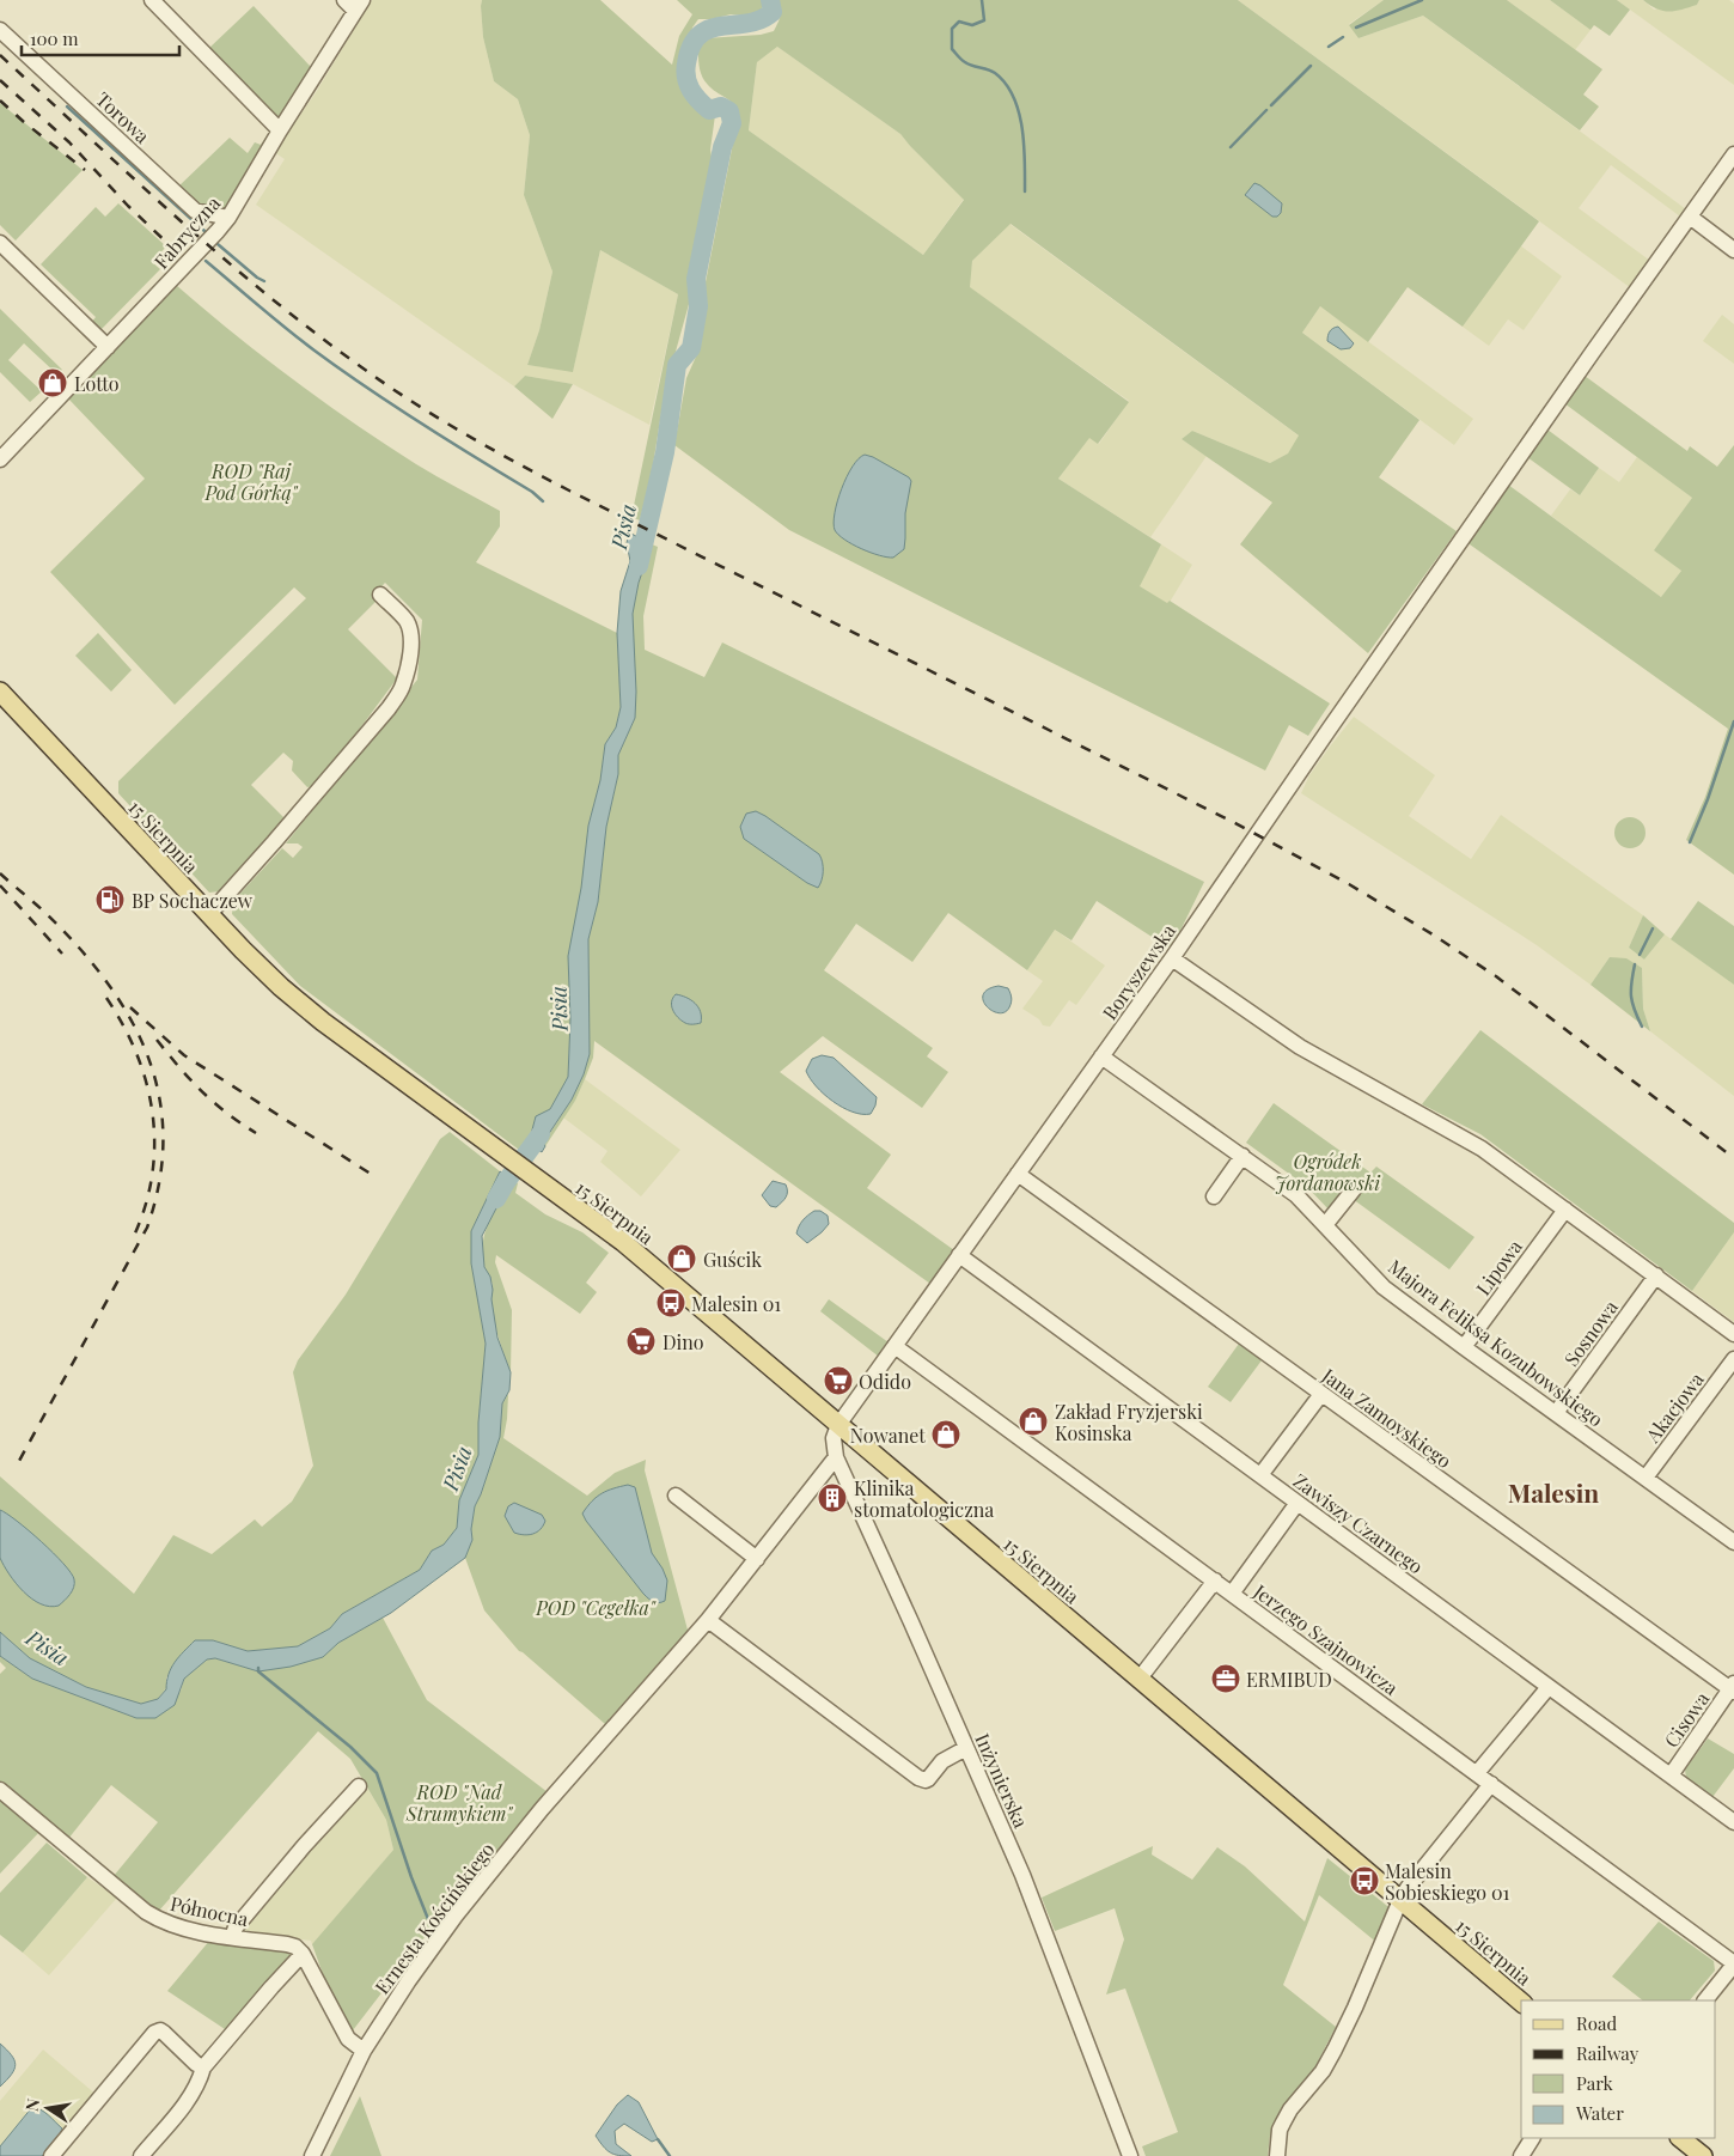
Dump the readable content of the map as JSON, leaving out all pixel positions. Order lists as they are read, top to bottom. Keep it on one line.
{"streets":{"main road":["15 Sierpnia"],"street":["Torowa","Fabryczna","Boryszewska","Lipowa","Sosnowa","Majora Feliksa Kozubowskiego","Akacjowa","Jana Zamoyskiego","Zawiszy Czarnego","Jerzego Szajnowicza","Cisowa","Inżynierska","Północna","Ernesta Kościńskiego"]},"crossings":[["Torowa","Fabryczna"],["15 Sierpnia","Boryszewska"],["15 Sierpnia","Inżynierska"],["Boryszewska","Majora Feliksa Kozubowskiego"],["Boryszewska","Jana Zamoyskiego"],["Boryszewska","Zawiszy Czarnego"],["Boryszewska","Jerzego Szajnowicza"],["Boryszewska","Inżynierska"],["Lipowa","Majora Feliksa Kozubowskiego"],["Sosnowa","Majora Feliksa Kozubowskiego"],["Majora Feliksa Kozubowskiego","Akacjowa"],["Jana Zamoyskiego","Cisowa"],["Zawiszy Czarnego","Cisowa"],["Inżynierska","Ernesta Kościńskiego"]],"districts":["Malesin"],"water":["Pisia"],"parks":["ROD \"Raj Pod Górką\"","Ogródek Jordanowski","POD \"Cegełka\"","ROD \"Nad Strumykiem\""],"places":{"shop":["Lotto","Guścik","Zakład Fryzjerski Kosinska","Nowanet"],"fuel station":["BP Sochaczew"],"bus stop":["Malesin 01","Malesin Sobieskiego 01"],"supermarket":["Dino","Odido"],"building":["Klinika stomatologiczna"],"office":["ERMIBUD"]},"legend":["Road","Railway","Park","Water"],"scale_bar":"100 m","north":"left"}
